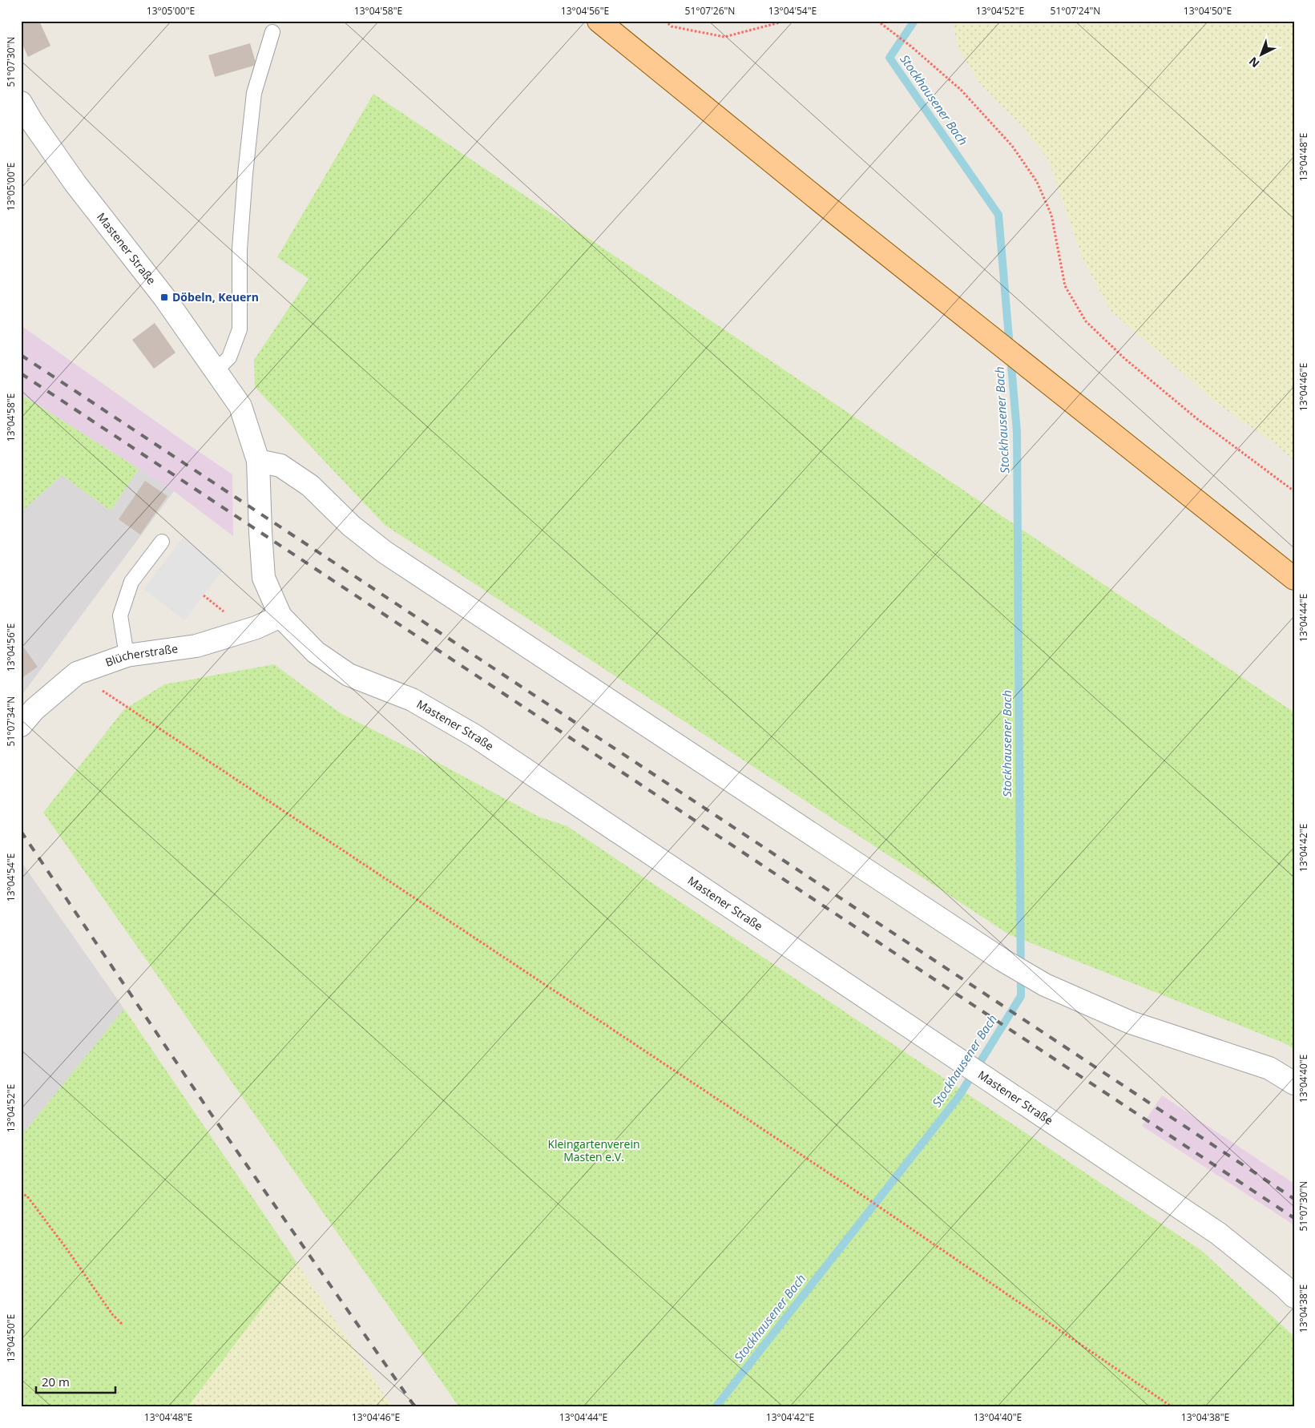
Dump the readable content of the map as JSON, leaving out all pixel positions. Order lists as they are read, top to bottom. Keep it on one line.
{"streets":{"street":["Mastener Straße","Blücherstraße"]},"crossings":[["Mastener Straße","Blücherstraße"]],"water":["Stockhausener Bach"],"parks":["Kleingartenverein Masten e.V."],"places":{"transit":["Döbeln, Keuern"]},"scale_bar":"20 m","north":"bottom left","coordinates":["13°05'00\"E","13°04'58\"E","13°04'56\"E","51°07'26\"N","13°04'54\"E","13°04'52\"E","51°07'24\"N","13°04'50\"E","51°07'30\"N","13°04'48\"E","13°04'46\"E","13°04'44\"E","51°07'34\"N","13°04'42\"E","13°04'40\"E","13°04'38\"E"]}
